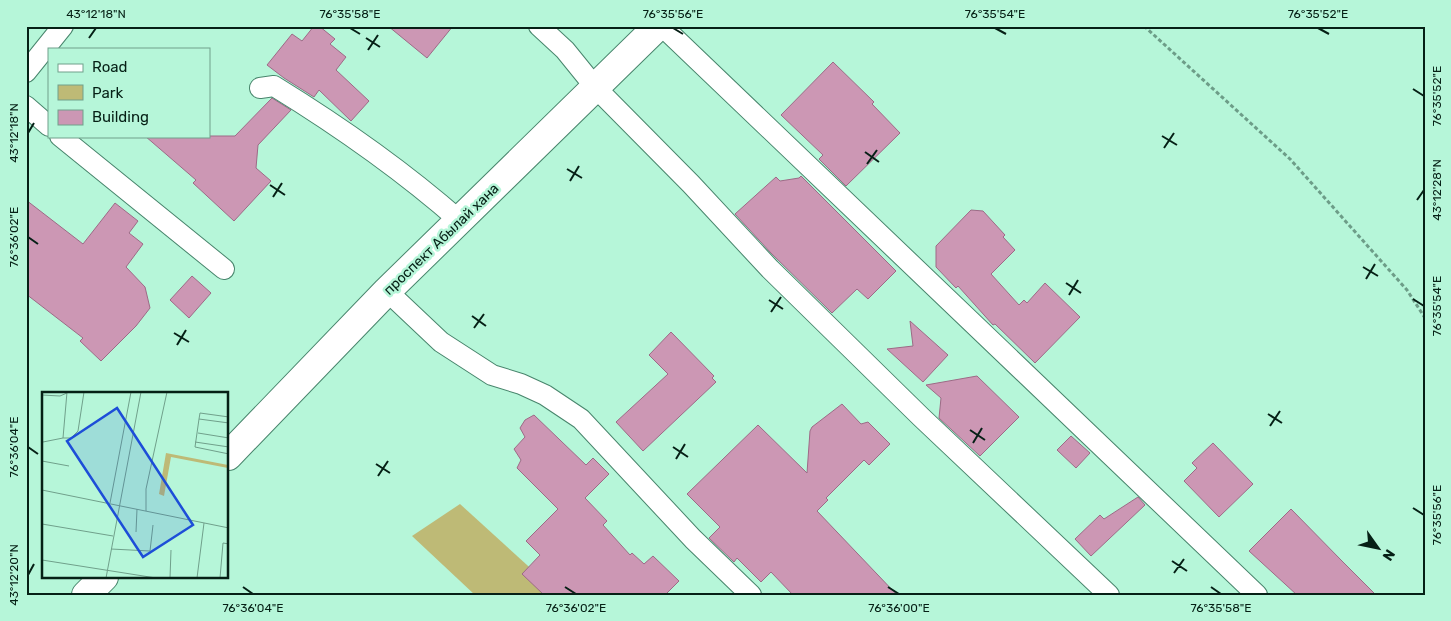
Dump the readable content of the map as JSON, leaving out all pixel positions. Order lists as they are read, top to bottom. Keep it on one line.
{"streets":{"main road":["проспект Абылай хана"]},"legend":["Road","Park","Building"],"north":"bottom right","coordinates":["43°12'18\"N","76°35'58\"E","76°35'56\"E","76°35'54\"E","76°35'52\"E","43°12'28\"N","76°36'02\"E","76°36'04\"E","43°12'20\"N","76°36'00\"E"]}
